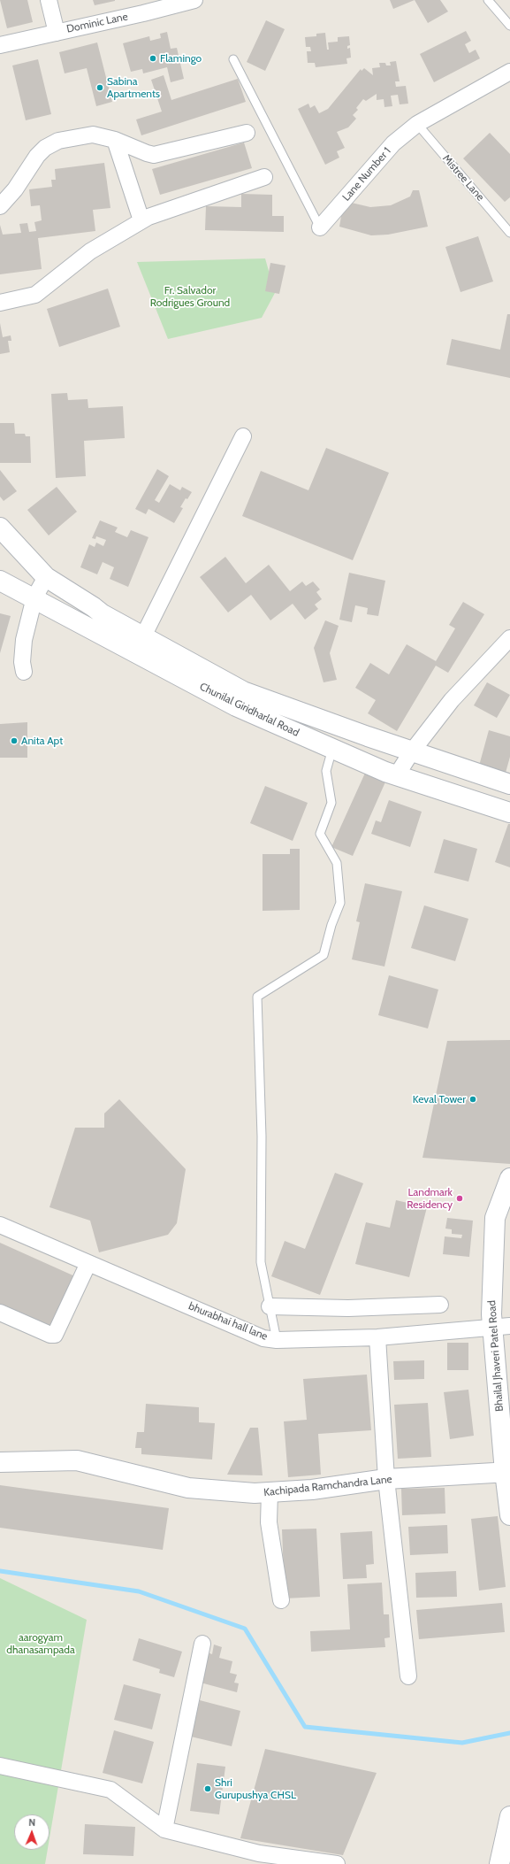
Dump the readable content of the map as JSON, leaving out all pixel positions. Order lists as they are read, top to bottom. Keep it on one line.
{"streets":{"main road":["Chunilal Giridharlal Road","Bhailal Jhaveri Patel Road","Kachipada Ramchandra Lane"],"street":["Dominic Lane","Lane Number 1","bhurabhai hall lane"],"lane":["Mistree Lane"]},"crossings":[["Lane Number 1","Mistree Lane"],["bhurabhai hall lane","Bhailal Jhaveri Patel Road"],["Bhailal Jhaveri Patel Road","Kachipada Ramchandra Lane"]],"parks":["Fr. Salvador Rodrigues Ground","aarogyam dhanasampada"],"places":["Flamingo","Sabina Apartments","Anita Apt","Keval Tower","Landmark Residency","Shri Gurupushya CHSL"],"north":"top"}
